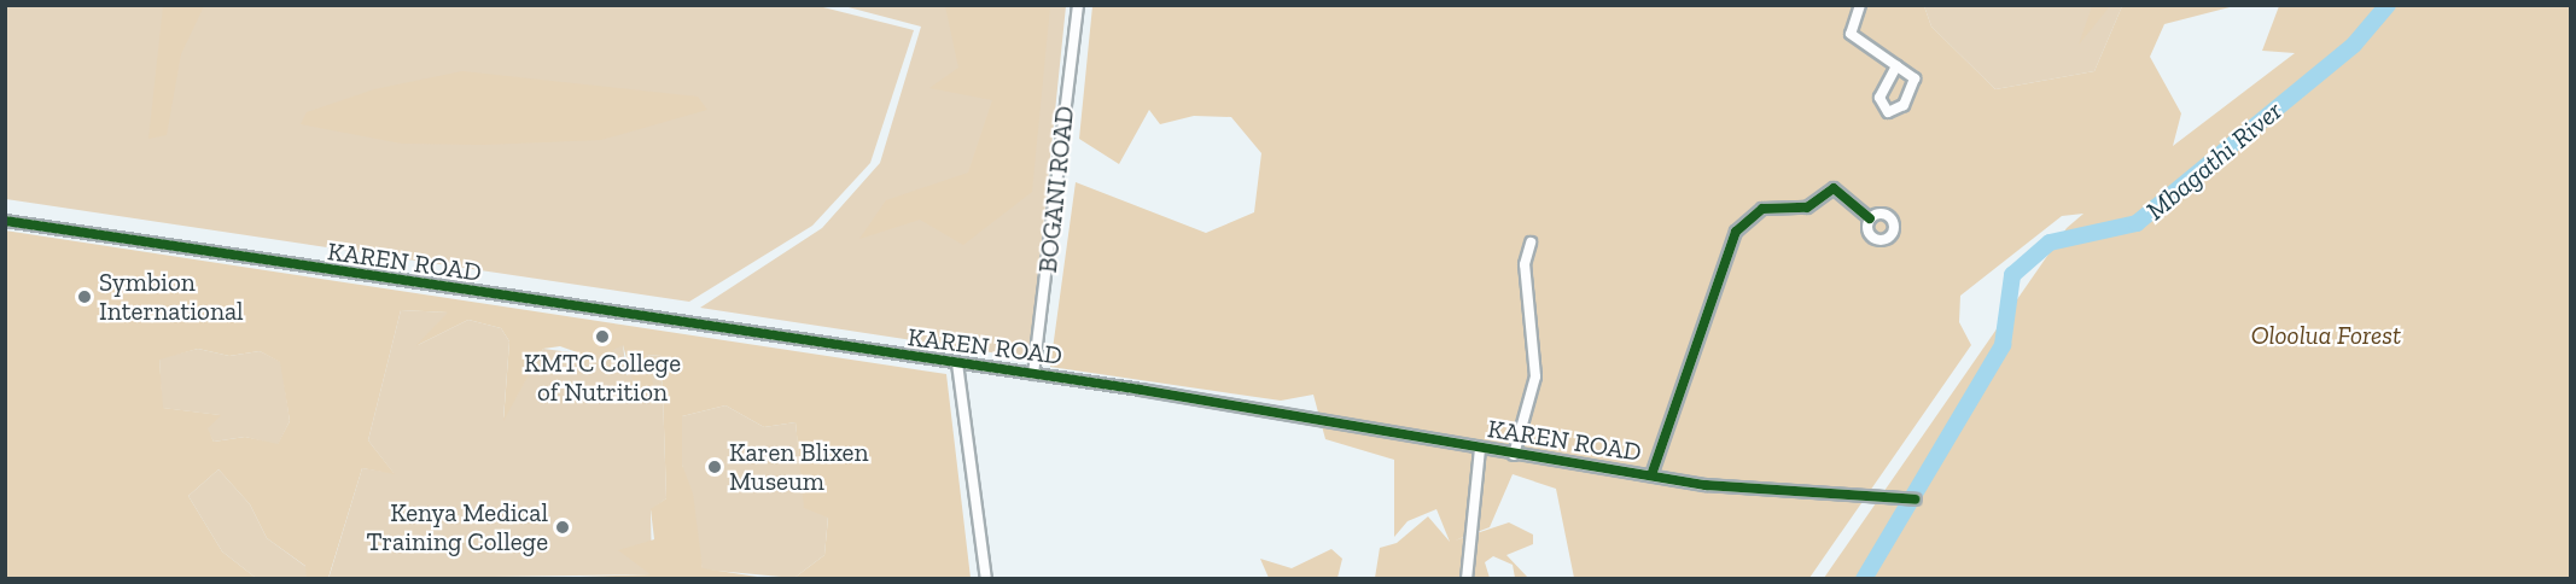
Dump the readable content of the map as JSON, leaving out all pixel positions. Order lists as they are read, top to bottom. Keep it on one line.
{"streets":{"street":["BOGANI ROAD","KAREN ROAD"]},"crossings":[["BOGANI ROAD","KAREN ROAD"]],"water":["Mbagathi River"],"parks":["Oloolua Forest"],"places":["Symbion International","KMTC College of Nutrition","Karen Blixen Museum","Kenya Medical Training College"]}
